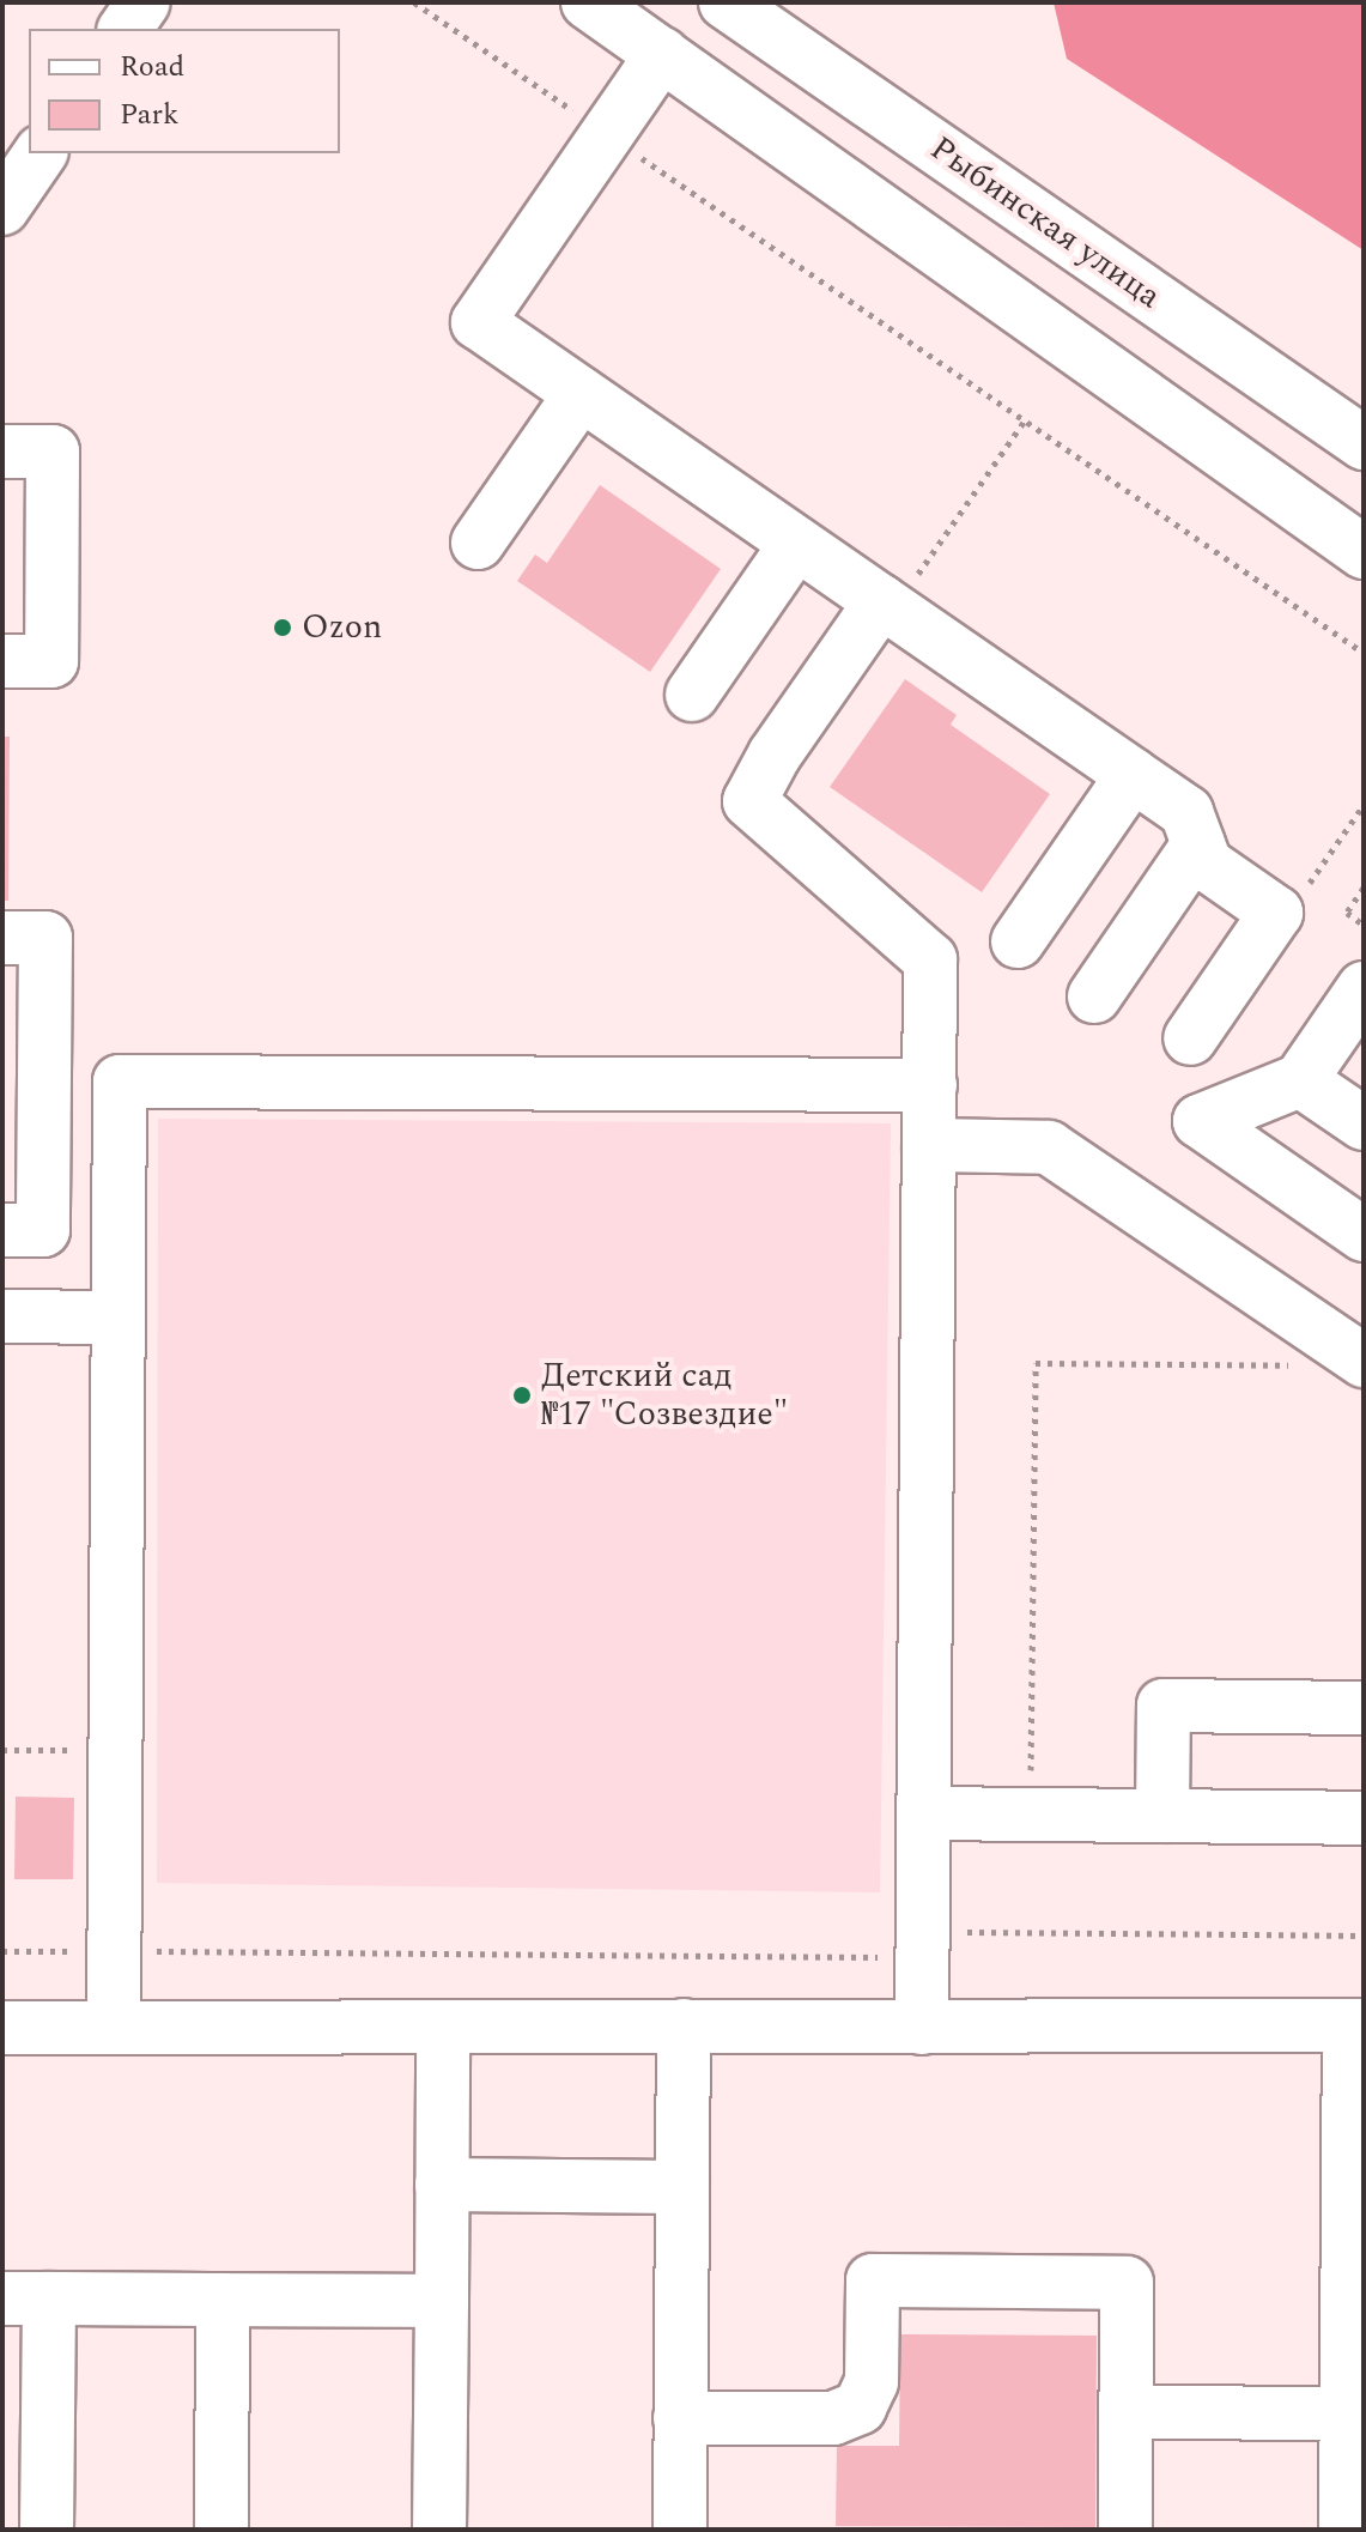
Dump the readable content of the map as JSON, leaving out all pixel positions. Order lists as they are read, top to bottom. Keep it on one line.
{"streets":{"main road":["Рыбинская улица"]},"places":["Ozon","Детский сад №17 \"Созвездие\""],"legend":["Road","Park"]}
